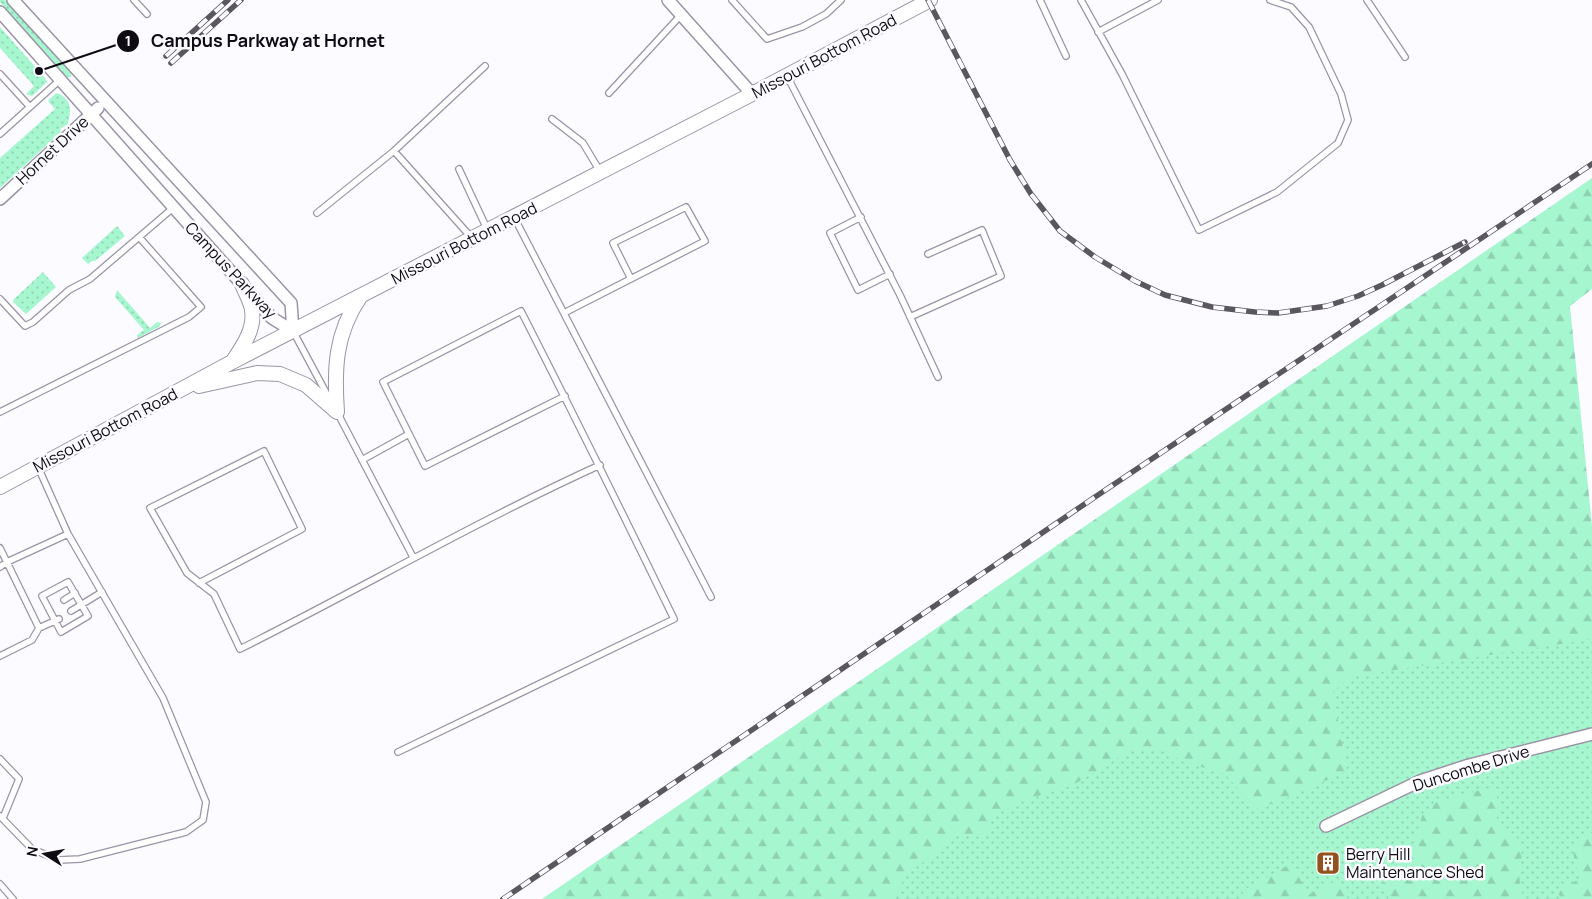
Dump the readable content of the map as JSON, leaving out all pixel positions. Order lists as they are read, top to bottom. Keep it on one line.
{"streets":{"street":["Missouri Bottom Road","Hornet Drive","Campus Parkway","Duncombe Drive"]},"crossings":[["Missouri Bottom Road","Campus Parkway"],["Hornet Drive","Campus Parkway"]],"places":{"other":["Campus Parkway at Hornet"],"building":["Berry Hill Maintenance Shed"]},"north":"left"}
